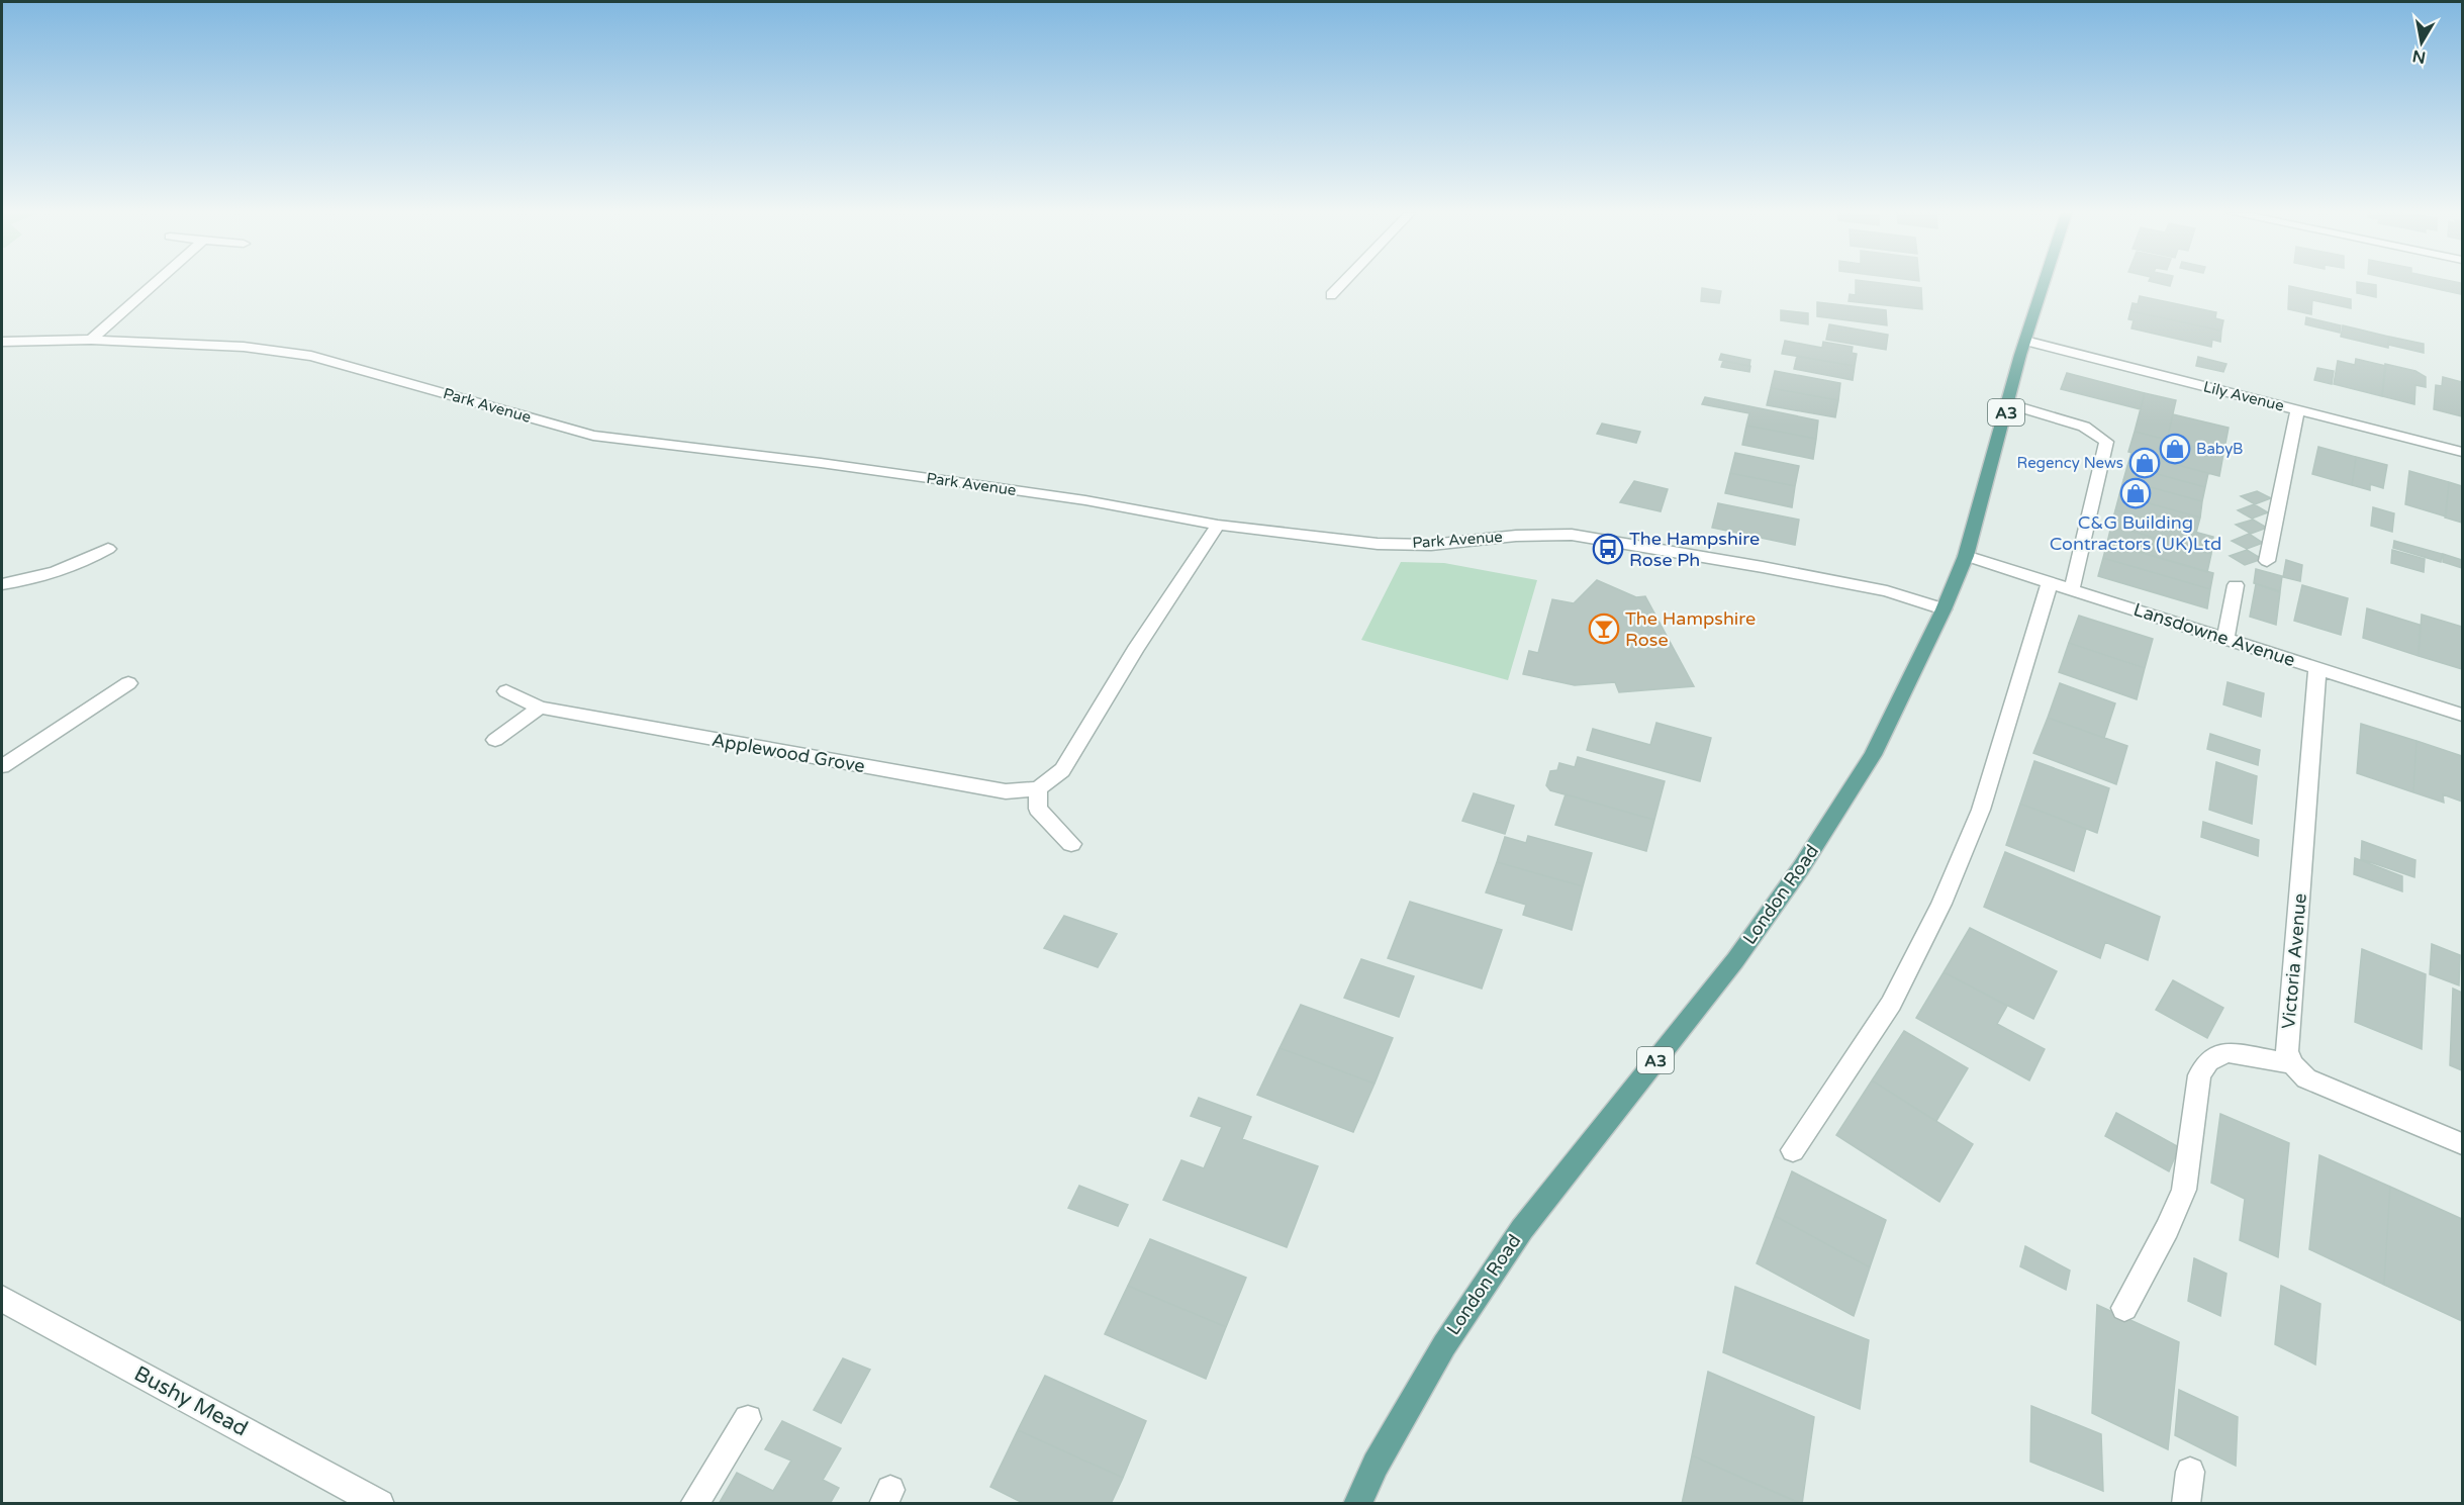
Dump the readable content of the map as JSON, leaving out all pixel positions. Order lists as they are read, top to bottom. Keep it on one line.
{"streets":{"main road":["A3","London Road"],"street":["Lily Avenue","Park Avenue","Lansdowne Avenue","Applewood Grove","Victoria Avenue","Bushy Mead"]},"crossings":[["Lily Avenue","London Road"],["Park Avenue","London Road"],["Lansdowne Avenue","London Road"],["Lansdowne Avenue","Victoria Avenue"]],"places":{"shop":["BabyB","Regency News","C&G Building Contractors (UK)Ltd"],"bus stop":["The Hampshire Rose Ph"],"bar":["The Hampshire Rose"]},"north":"bottom"}
